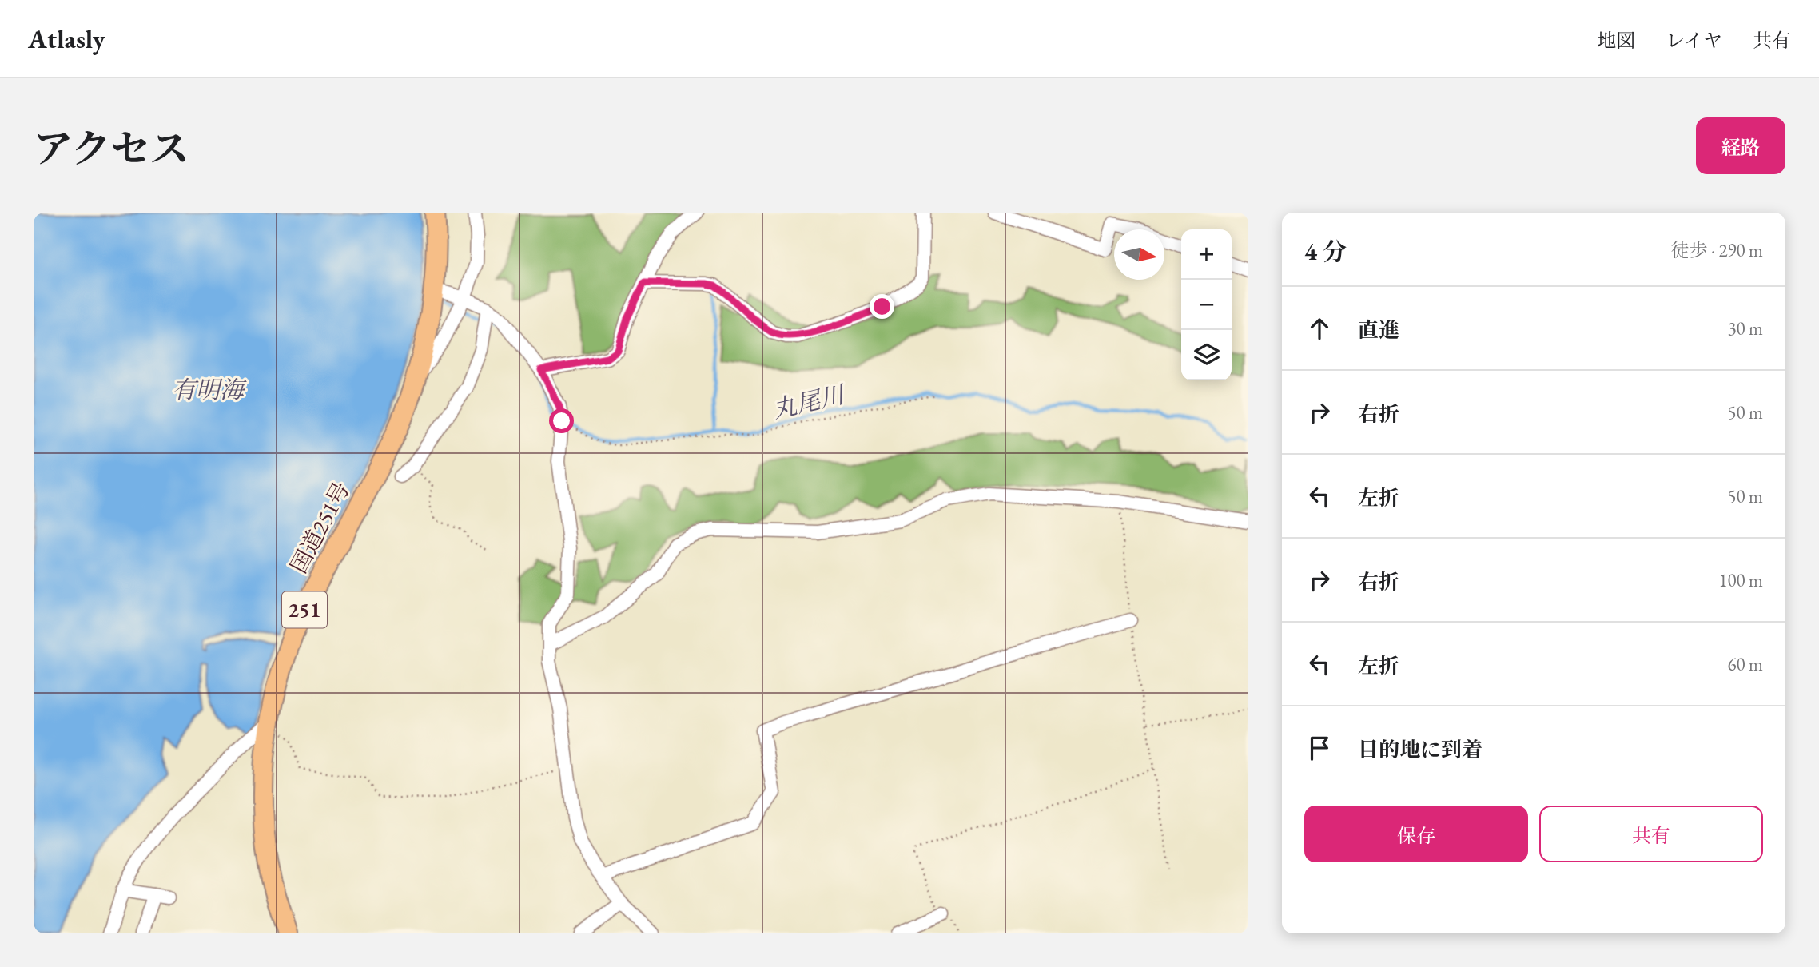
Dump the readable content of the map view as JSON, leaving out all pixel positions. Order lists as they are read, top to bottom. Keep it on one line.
{"streets":{"highway":["国道251号","251"]},"water":["有明海","丸尾川"],"north":"right","page":{"header":"Atlasly","nav":["地図","レイヤ","共有"],"title":"アクセス","buttons":["経路",["保存","共有"]],"heading":["4 分","徒歩 · 290 m"],"map_buttons":["+","−"],"list":[["直進","30 m"],["右折","50 m"],["左折","50 m"],["右折","100 m"],["左折","60 m"],"目的地に到着"]}}
